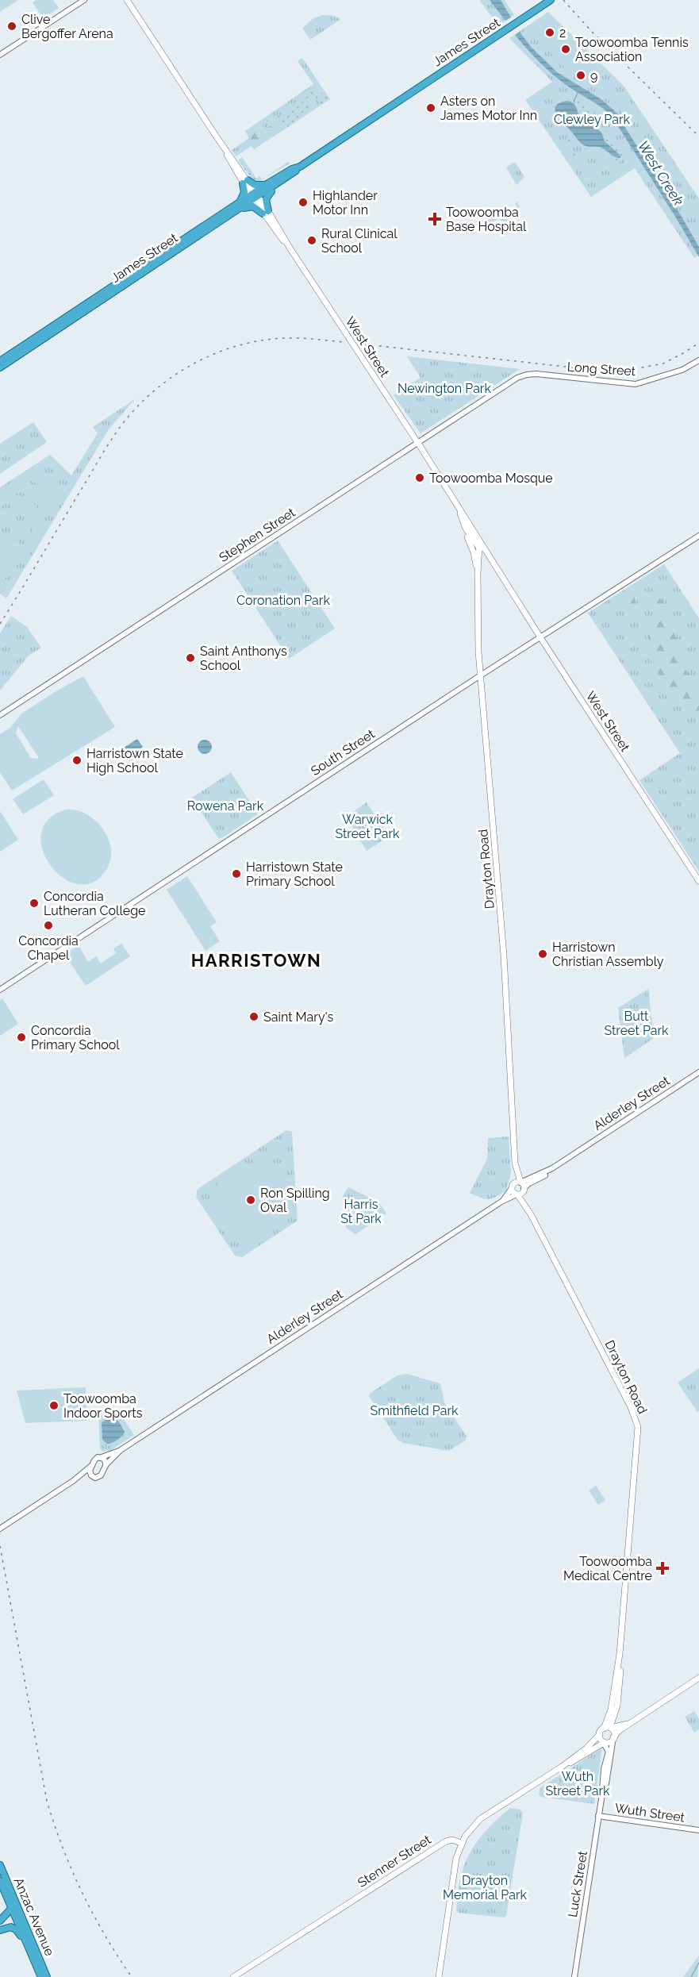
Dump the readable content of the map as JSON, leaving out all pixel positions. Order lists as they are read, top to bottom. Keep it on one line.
{"streets":{"highway":["James Street","Anzac Avenue"],"main road":["West Street","Drayton Road","Stenner Street"],"street":["Long Street","Stephen Street","South Street","Alderley Street","Wuth Street","Luck Street"]},"crossings":[["James Street","West Street"],["West Street","Stephen Street"],["West Street","South Street"],["Long Street","Stephen Street"],["South Street","Drayton Road"],["Drayton Road","Alderley Street"],["Drayton Road","Luck Street"],["Wuth Street","Luck Street"]],"districts":["HARRISTOWN"],"water":["West Creek"],"parks":["Clewley Park","Newington Park","Coronation Park","Rowena Park","Warwick Street Park","Butt Street Park","Harris St Park","Smithfield Park","Wuth Street Park","Drayton Memorial Park"],"places":{"other":["Clive Bergoffer Arena","2","Toowoomba Tennis Association","9","Asters on James Motor Inn","Highlander Motor Inn","Rural Clinical School","Toowoomba Mosque","Saint Anthonys School","Harristown State High School","Harristown State Primary School","Concordia Lutheran College","Concordia Chapel","Harristown Christian Assembly","Saint Mary's","Concordia Primary School","Ron Spilling Oval","Toowoomba Indoor Sports"],"health":["Toowoomba Base Hospital","Toowoomba Medical Centre"]}}
